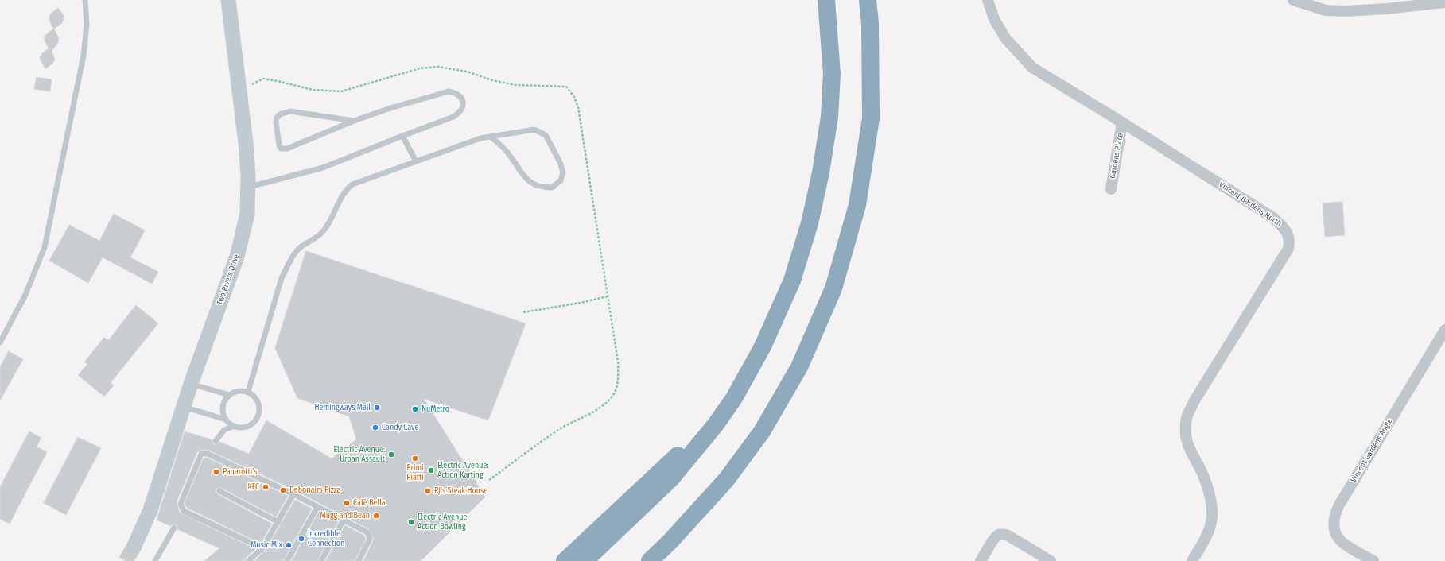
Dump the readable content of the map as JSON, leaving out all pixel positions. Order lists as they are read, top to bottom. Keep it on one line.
{"streets":{"main road":["Two Rivers Drive"],"street":["Gardens Place","Vincent Gardens North","Vincent Gardens Angle"]},"crossings":[["Gardens Place","Vincent Gardens North"]],"places":["Hemingways Mall","NuMetro","Candy Cave","Electric Avenue: Urban Assault","Primi Piatti","Electric Avenue: Action Karting","Panarotti's","KFC","Debonairs Pizza","RJ's Steak House","Café Bella","Mugg and Bean","Electric Avenue: Action Bowling","Incredible Connection","Music Mix"]}
